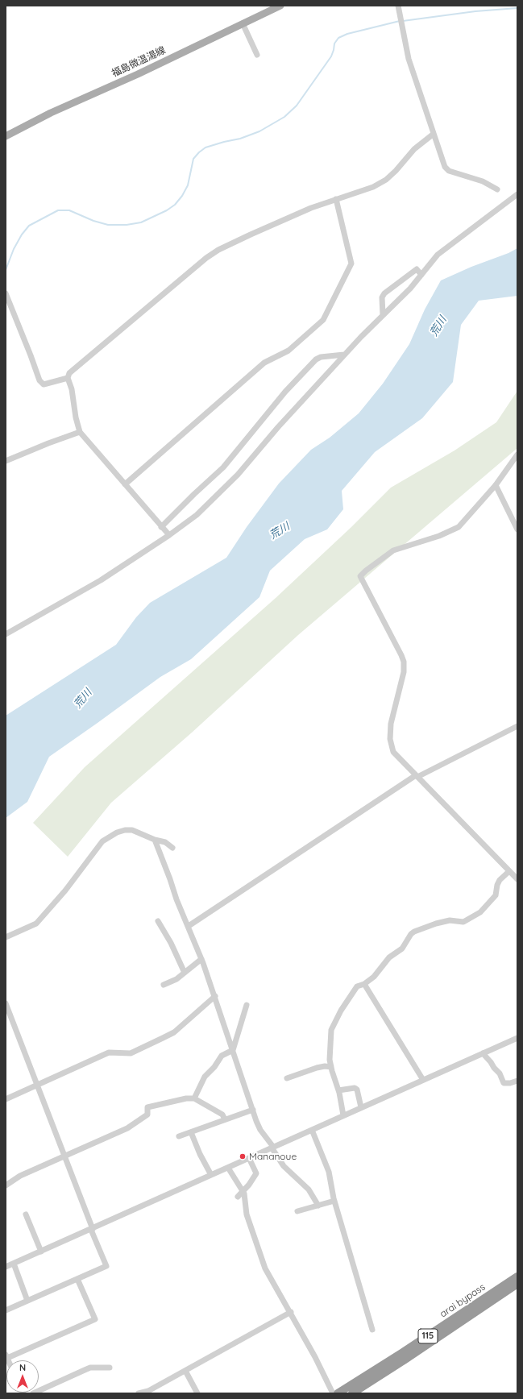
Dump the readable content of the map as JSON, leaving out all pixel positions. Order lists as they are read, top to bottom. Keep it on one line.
{"streets":{"highway":["arai bypass","115"],"main road":["福島微温湯線"]},"water":["荒川"],"places":["Mananoue"],"north":"top"}
